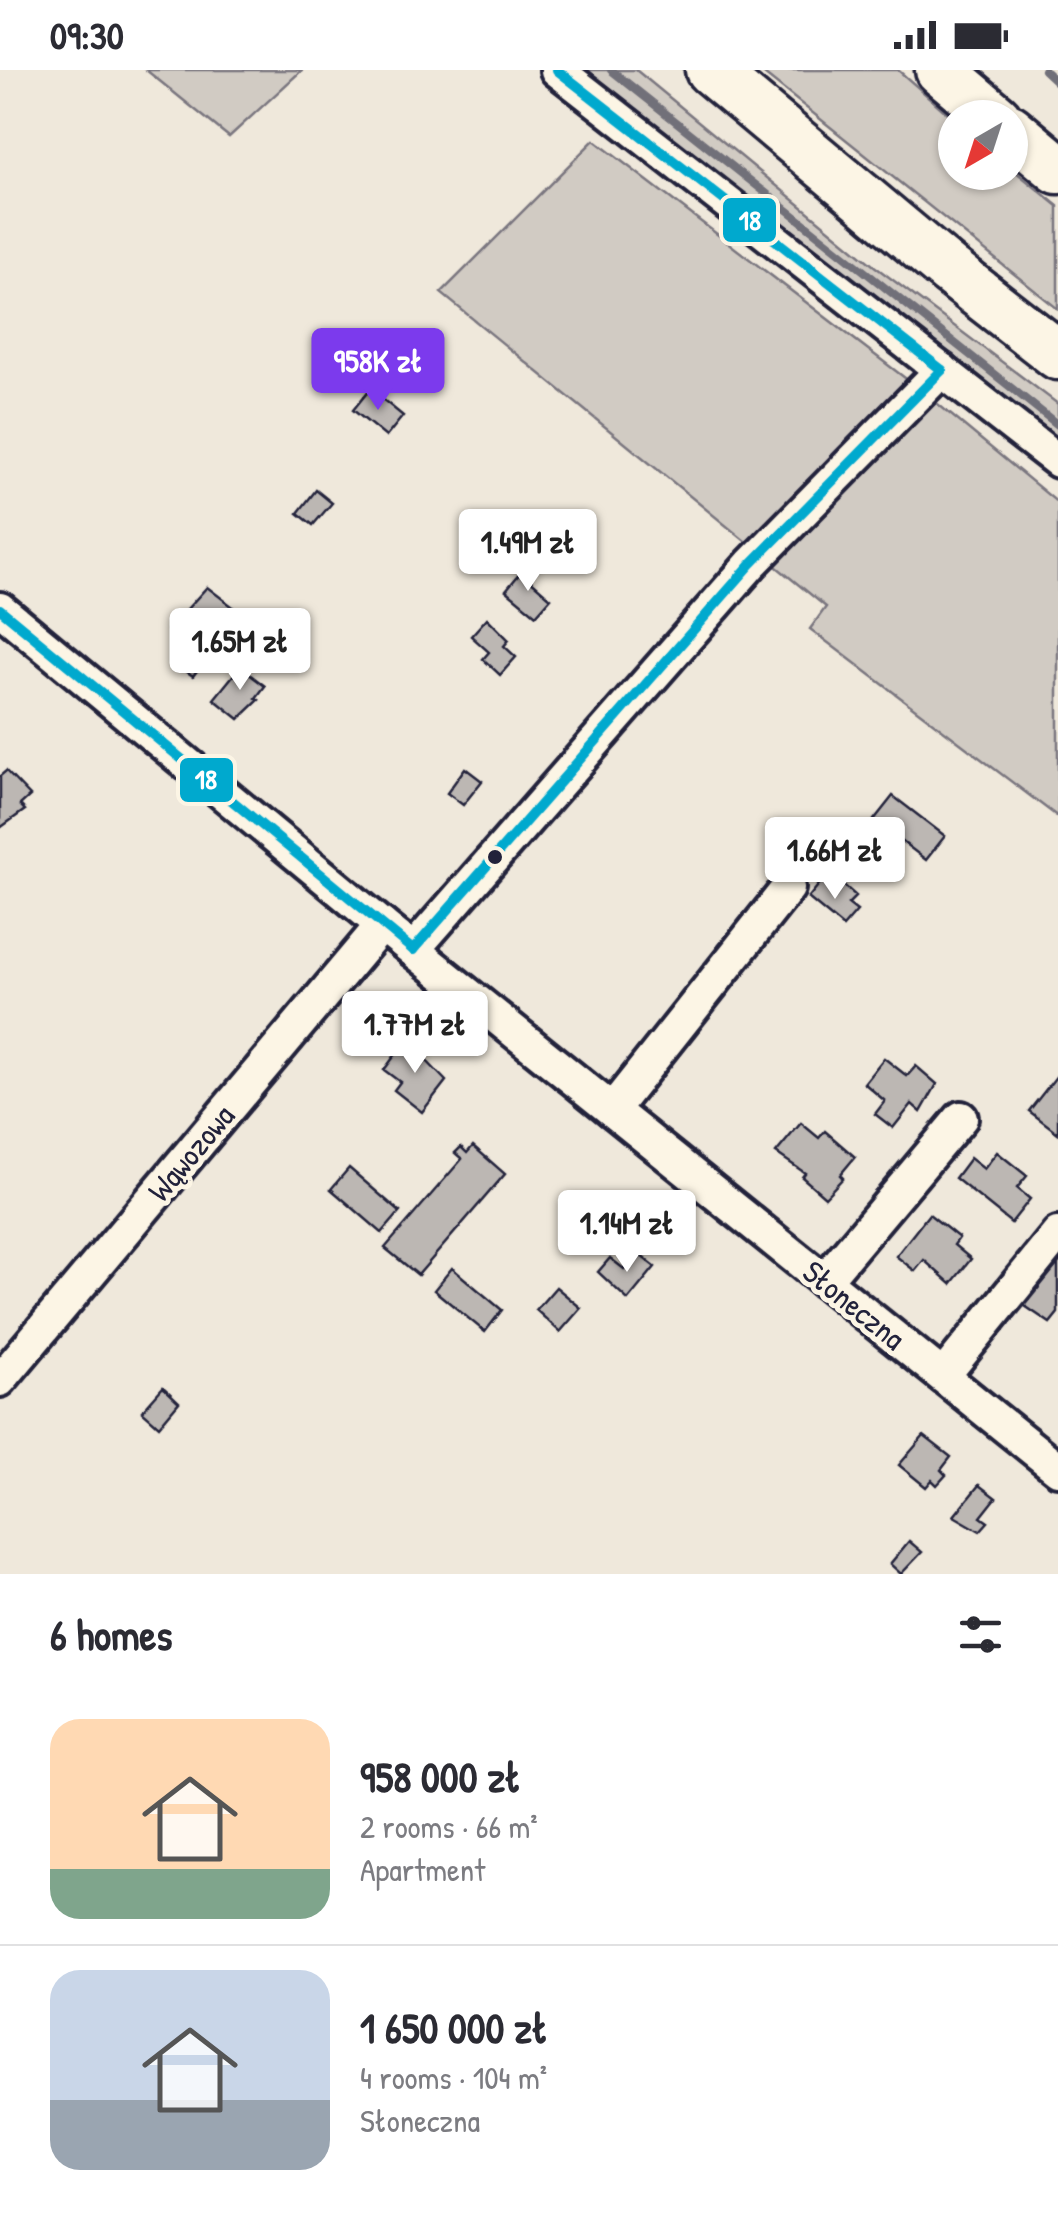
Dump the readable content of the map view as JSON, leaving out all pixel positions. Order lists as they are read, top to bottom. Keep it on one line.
{"streets":{"street":["Wąwozowa","Słoneczna"]},"crossings":[["Wąwozowa","Słoneczna"]],"lines":["transit line 18"],"north":"bottom left","page":{"status":"09:30","price":["958K zł","1.49M zł","1.65M zł","1.66M zł","1.77M zł","1.14M zł"],"heading":"6 homes","list":[{"name":"958 000 zł","note":"2 rooms · 66 m² · Apartment"},{"name":"1 650 000 zł","note":"4 rooms · 104 m² · Słoneczna"}]}}
